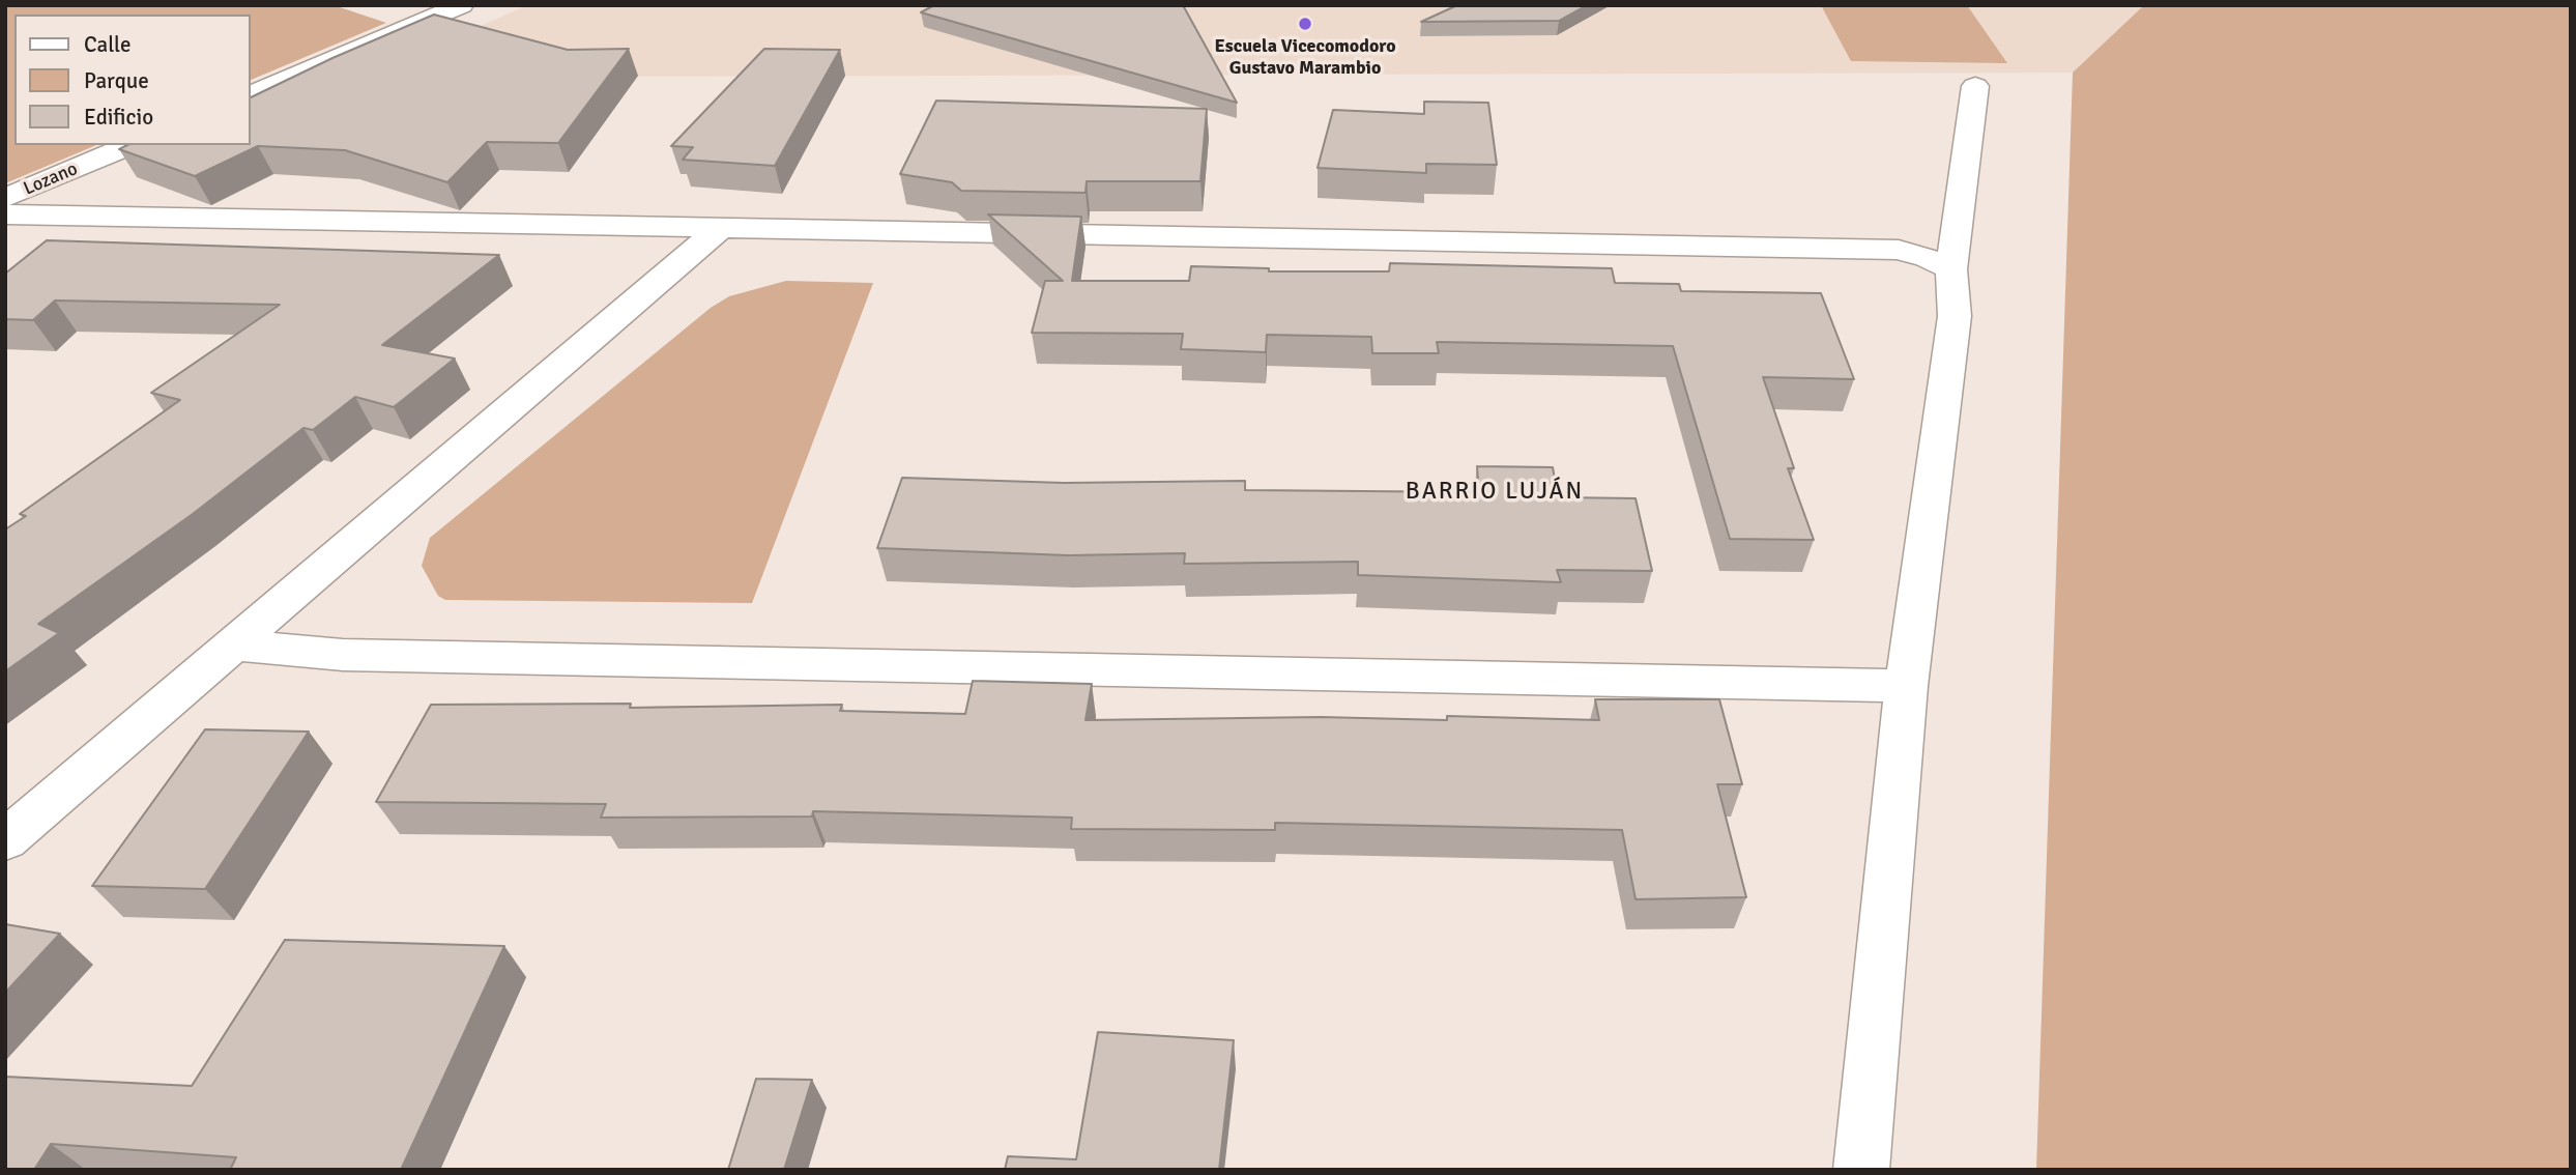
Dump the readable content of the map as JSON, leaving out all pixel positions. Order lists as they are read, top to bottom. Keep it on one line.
{"streets":{"street":["Lozano"]},"districts":["BARRIO LUJÁN"],"places":["Escuela Vicecomodoro Gustavo Marambio"],"legend":["Calle","Parque","Edificio"]}
